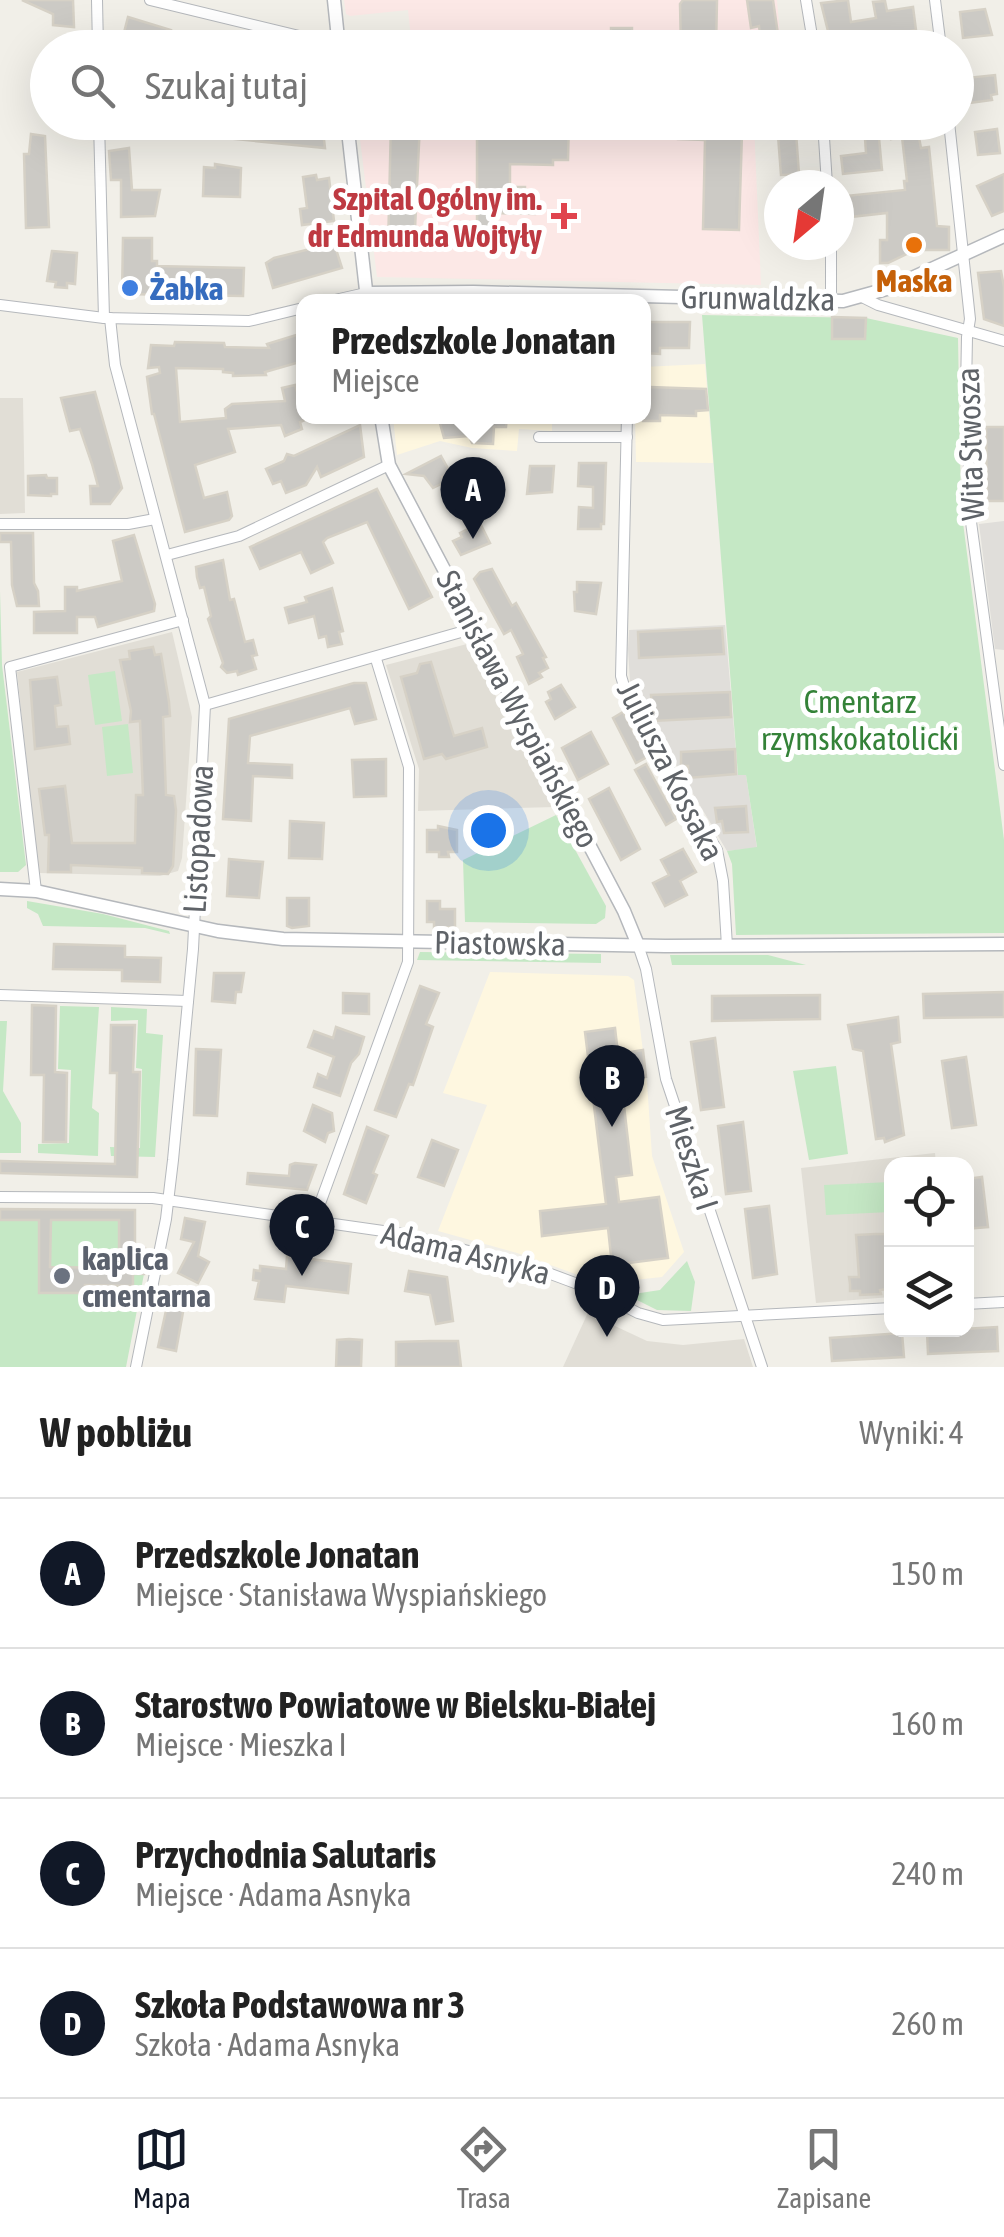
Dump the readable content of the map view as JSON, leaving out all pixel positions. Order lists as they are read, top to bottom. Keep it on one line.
{"streets":{"street":["Grunwaldzka","Wita Stwosza","Stanisława Wyspiańskiego","Juliusza Kossaka","Listopadowa","Piastowska","Mieszka I","Adama Asnyka"]},"crossings":[["Grunwaldzka","Wita Stwosza"],["Stanisława Wyspiańskiego","Piastowska"],["Stanisława Wyspiańskiego","Mieszka I"],["Juliusza Kossaka","Piastowska"],["Listopadowa","Piastowska"],["Listopadowa","Adama Asnyka"],["Piastowska","Mieszka I"],["Mieszka I","Adama Asnyka"]],"parks":["Cmentarz rzymskokatolicki"],"places":{"health":["Szpital Ogólny im. dr Edmunda Wojtyły"],"other":["Maska","Żabka","kaplica cmentarna"]},"north":"bottom left","page":{"search":"Szukaj tutaj","popup":["Przedszkole Jonatan","Miejsce"],"pins":["A","B","C","D"],"heading":["W pobliżu","Wyniki: 4"],"list":[{"mark":"A","name":"Przedszkole Jonatan","note":"Miejsce · Stanisława Wyspiańskiego","value":"150 m"},{"mark":"B","name":"Starostwo Powiatowe w Bielsku-Białej","note":"Miejsce · Mieszka I","value":"160 m"},{"mark":"C","name":"Przychodnia Salutaris","note":"Miejsce · Adama Asnyka","value":"240 m"},{"mark":"D","name":"Szkoła Podstawowa nr 3","note":"Szkoła · Adama Asnyka","value":"260 m"}],"nav":["Mapa","Trasa","Zapisane"]}}
